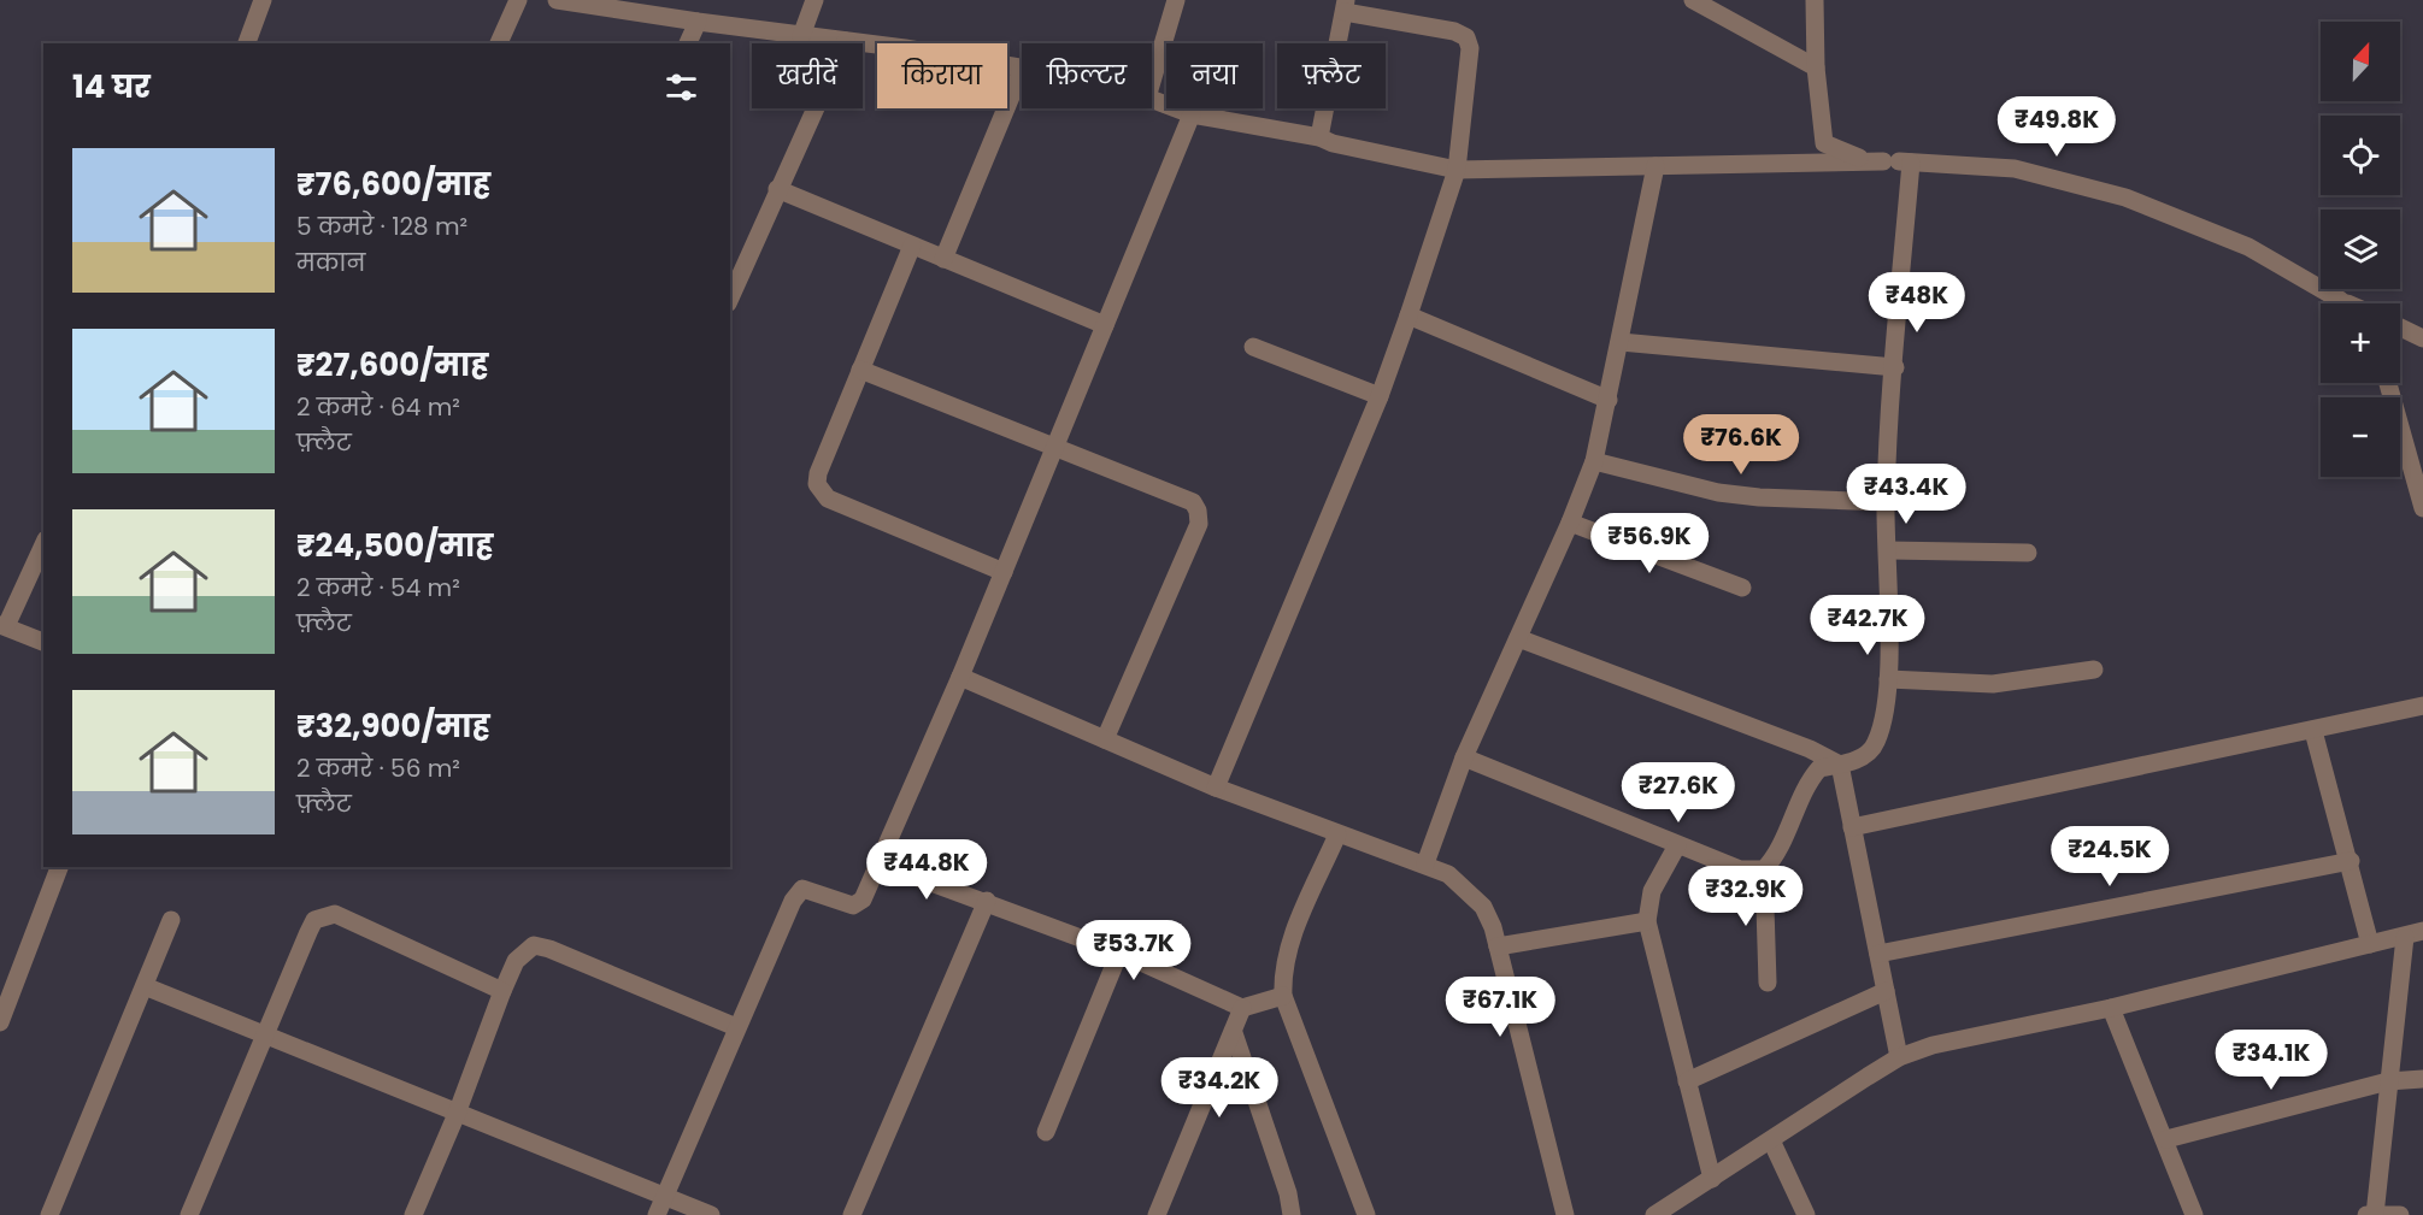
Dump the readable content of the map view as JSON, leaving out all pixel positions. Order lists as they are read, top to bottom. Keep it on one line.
{"north":"top","page":{"map_buttons":["+","−"],"chip":["खरीदें","किराया","फ़िल्टर","नया","फ़्लैट"],"heading":"14 घर","price":["₹49.8K","₹48K","₹76.6K","₹43.4K","₹56.9K","₹42.7K","₹27.6K","₹24.5K","₹44.8K","₹32.9K","₹53.7K","₹67.1K","₹34.1K","₹34.2K"],"list":[{"name":"₹76,600/माह","note":"5 कमरे · 128 m² · मकान"},{"name":"₹27,600/माह","note":"2 कमरे · 64 m² · फ़्लैट"},{"name":"₹24,500/माह","note":"2 कमरे · 54 m² · फ़्लैट"},{"name":"₹32,900/माह","note":"2 कमरे · 56 m² · फ़्लैट"}]}}
